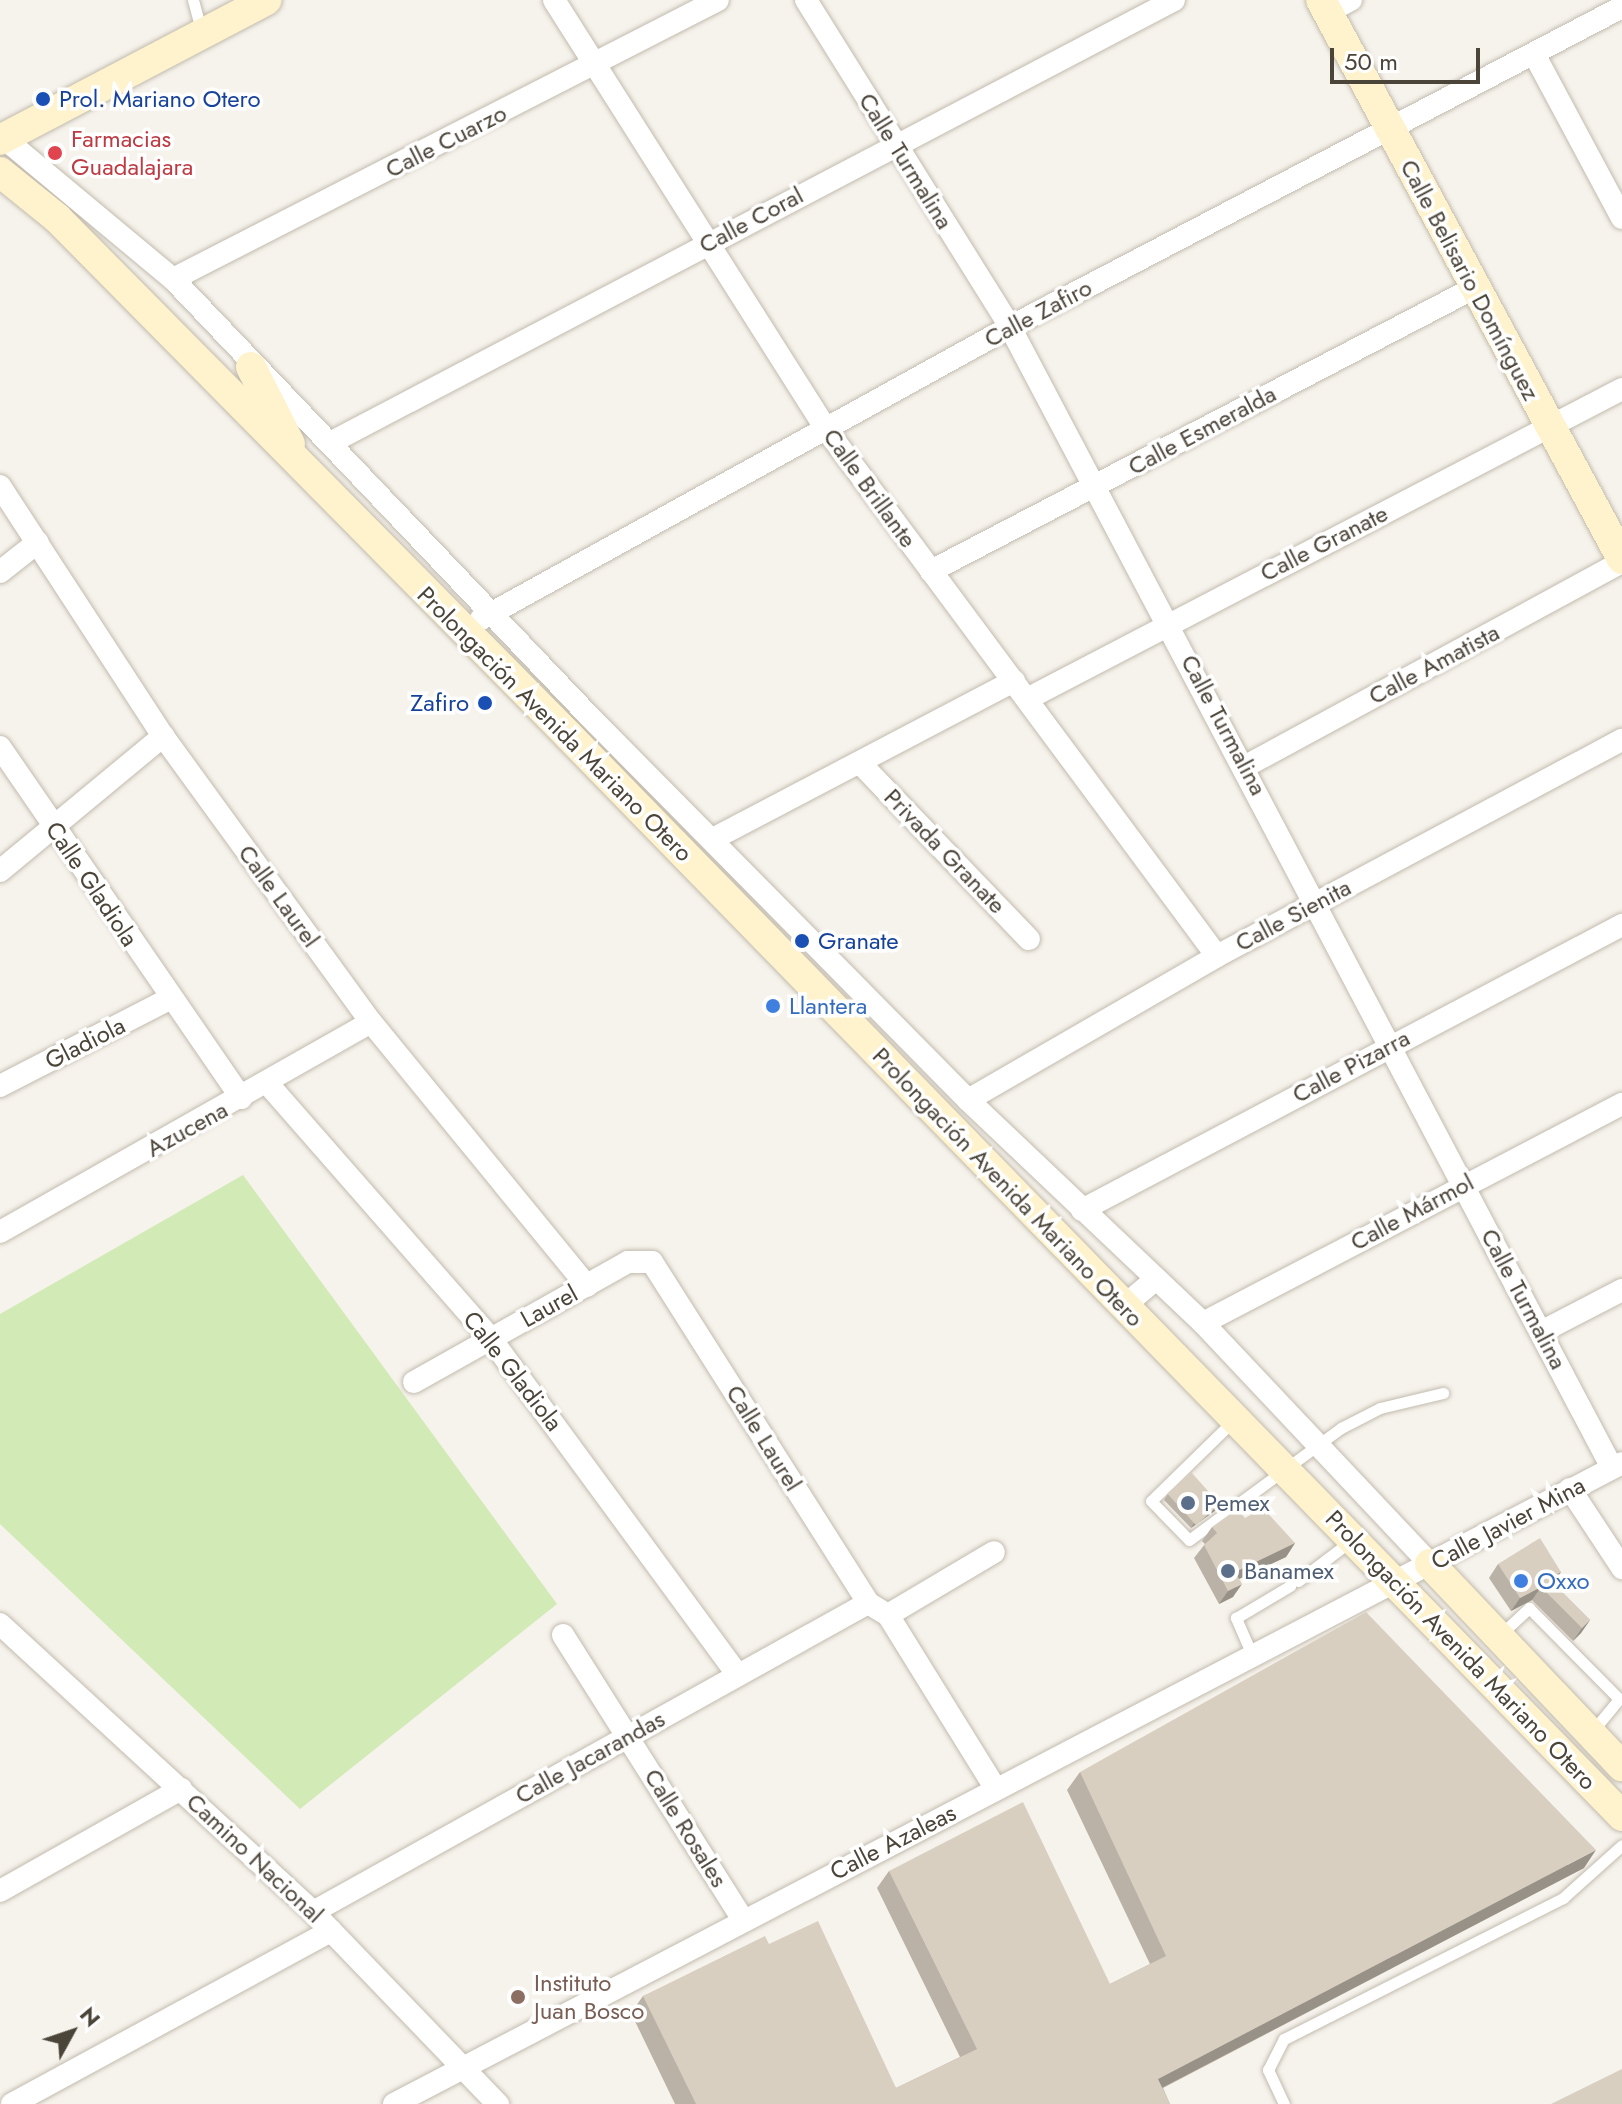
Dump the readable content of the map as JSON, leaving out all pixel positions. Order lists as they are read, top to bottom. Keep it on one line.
{"streets":{"main road":["Calle Belisario Domínguez","Prolongación Avenida Mariano Otero"],"street":["Calle Cuarzo","Calle Turmalina","Calle Coral","Calle Zafiro","Calle Esmeralda","Calle Brillante","Calle Granate","Calle Amatista","Privada Granate","Calle Gladiola","Calle Laurel","Calle Sienita","Gladiola","Calle Pizarra","Azucena","Calle Mármol","Laurel","Calle Javier Mina","Calle Jacarandas","Calle Rosales","Calle Azaleas","Camino Nacional"]},"crossings":[["Calle Cuarzo","Calle Brillante"],["Calle Turmalina","Calle Coral"],["Calle Turmalina","Calle Zafiro"],["Calle Turmalina","Calle Esmeralda"],["Calle Turmalina","Calle Granate"],["Calle Turmalina","Calle Amatista"],["Calle Turmalina","Calle Sienita"],["Calle Turmalina","Calle Pizarra"],["Calle Turmalina","Calle Mármol"],["Calle Turmalina","Calle Javier Mina"],["Calle Coral","Calle Brillante"],["Calle Coral","Prolongación Avenida Mariano Otero"],["Calle Belisario Domínguez","Calle Zafiro"],["Calle Belisario Domínguez","Calle Esmeralda"],["Calle Belisario Domínguez","Calle Granate"],["Calle Belisario Domínguez","Calle Amatista"],["Calle Zafiro","Calle Brillante"],["Calle Zafiro","Prolongación Avenida Mariano Otero"],["Calle Esmeralda","Calle Brillante"],["Calle Brillante","Calle Granate"],["Calle Brillante","Calle Sienita"],["Calle Granate","Prolongación Avenida Mariano Otero"],["Calle Granate","Privada Granate"],["Prolongación Avenida Mariano Otero","Calle Sienita"],["Prolongación Avenida Mariano Otero","Calle Pizarra"],["Prolongación Avenida Mariano Otero","Calle Mármol"],["Prolongación Avenida Mariano Otero","Calle Javier Mina"],["Prolongación Avenida Mariano Otero","Calle Azaleas"],["Calle Gladiola","Gladiola"],["Calle Gladiola","Azucena"],["Calle Gladiola","Laurel"],["Calle Gladiola","Calle Jacarandas"],["Calle Laurel","Azucena"],["Calle Laurel","Laurel"],["Calle Laurel","Calle Jacarandas"],["Calle Laurel","Calle Azaleas"],["Calle Javier Mina","Calle Azaleas"],["Calle Jacarandas","Calle Rosales"],["Calle Jacarandas","Camino Nacional"],["Calle Rosales","Calle Azaleas"],["Calle Azaleas","Camino Nacional"]],"places":["Prol. Mariano Otero","Farmacias Guadalajara","Zafiro","Granate","Llantera","Pemex","Banamex","Oxxo","Instituto Juan Bosco"],"scale_bar":"50 m","north":"top right"}
